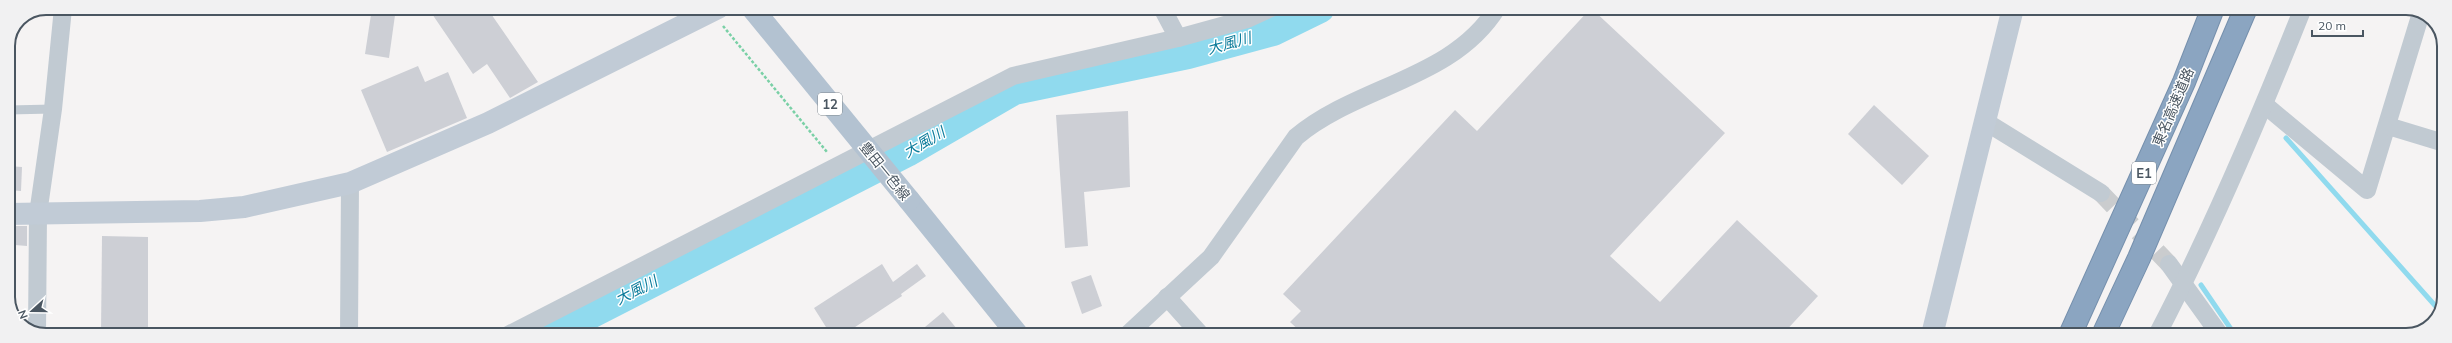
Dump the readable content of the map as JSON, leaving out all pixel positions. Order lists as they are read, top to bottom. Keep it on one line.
{"streets":{"highway":["東名高速道路","E1"],"main road":["12","豊田一色線"]},"water":["大風川"],"scale_bar":"20 m","north":"left"}
